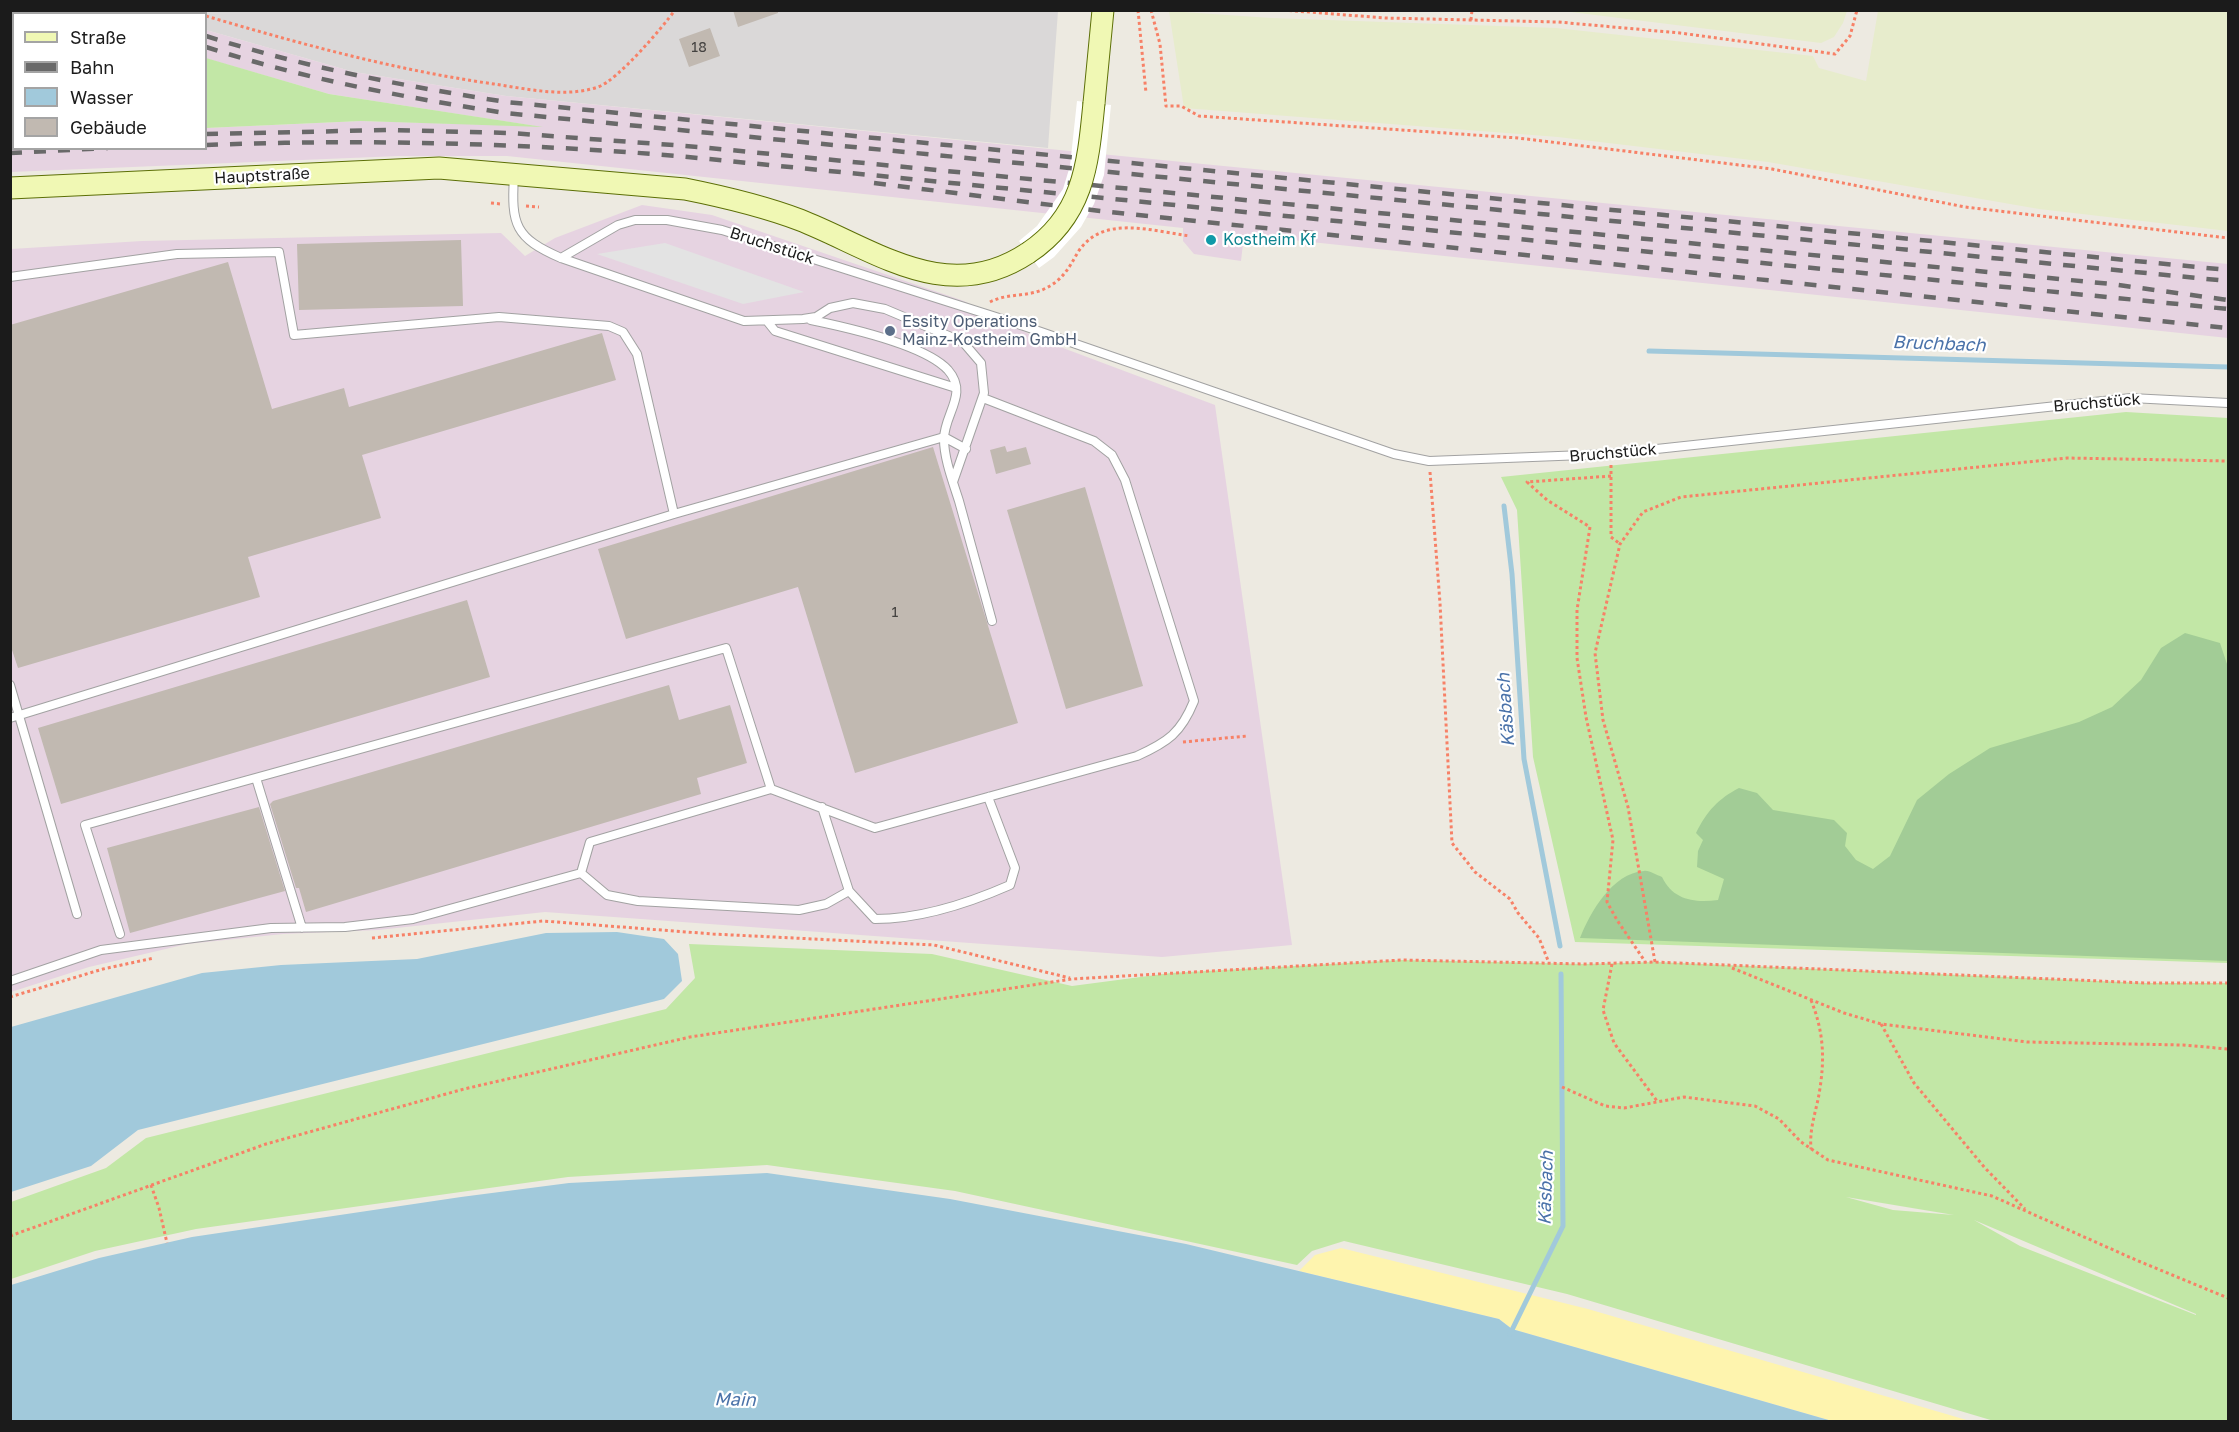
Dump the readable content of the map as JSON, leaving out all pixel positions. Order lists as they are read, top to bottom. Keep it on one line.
{"streets":{"street":["Hauptstraße"],"lane":["Bruchstück"]},"water":["Bruchbach","Käsbach","Main"],"places":["Kostheim Kf","Essity Operations Mainz-Kostheim GmbH"],"house_numbers":["18","1"],"legend":["Straße","Bahn","Wasser","Gebäude"]}
